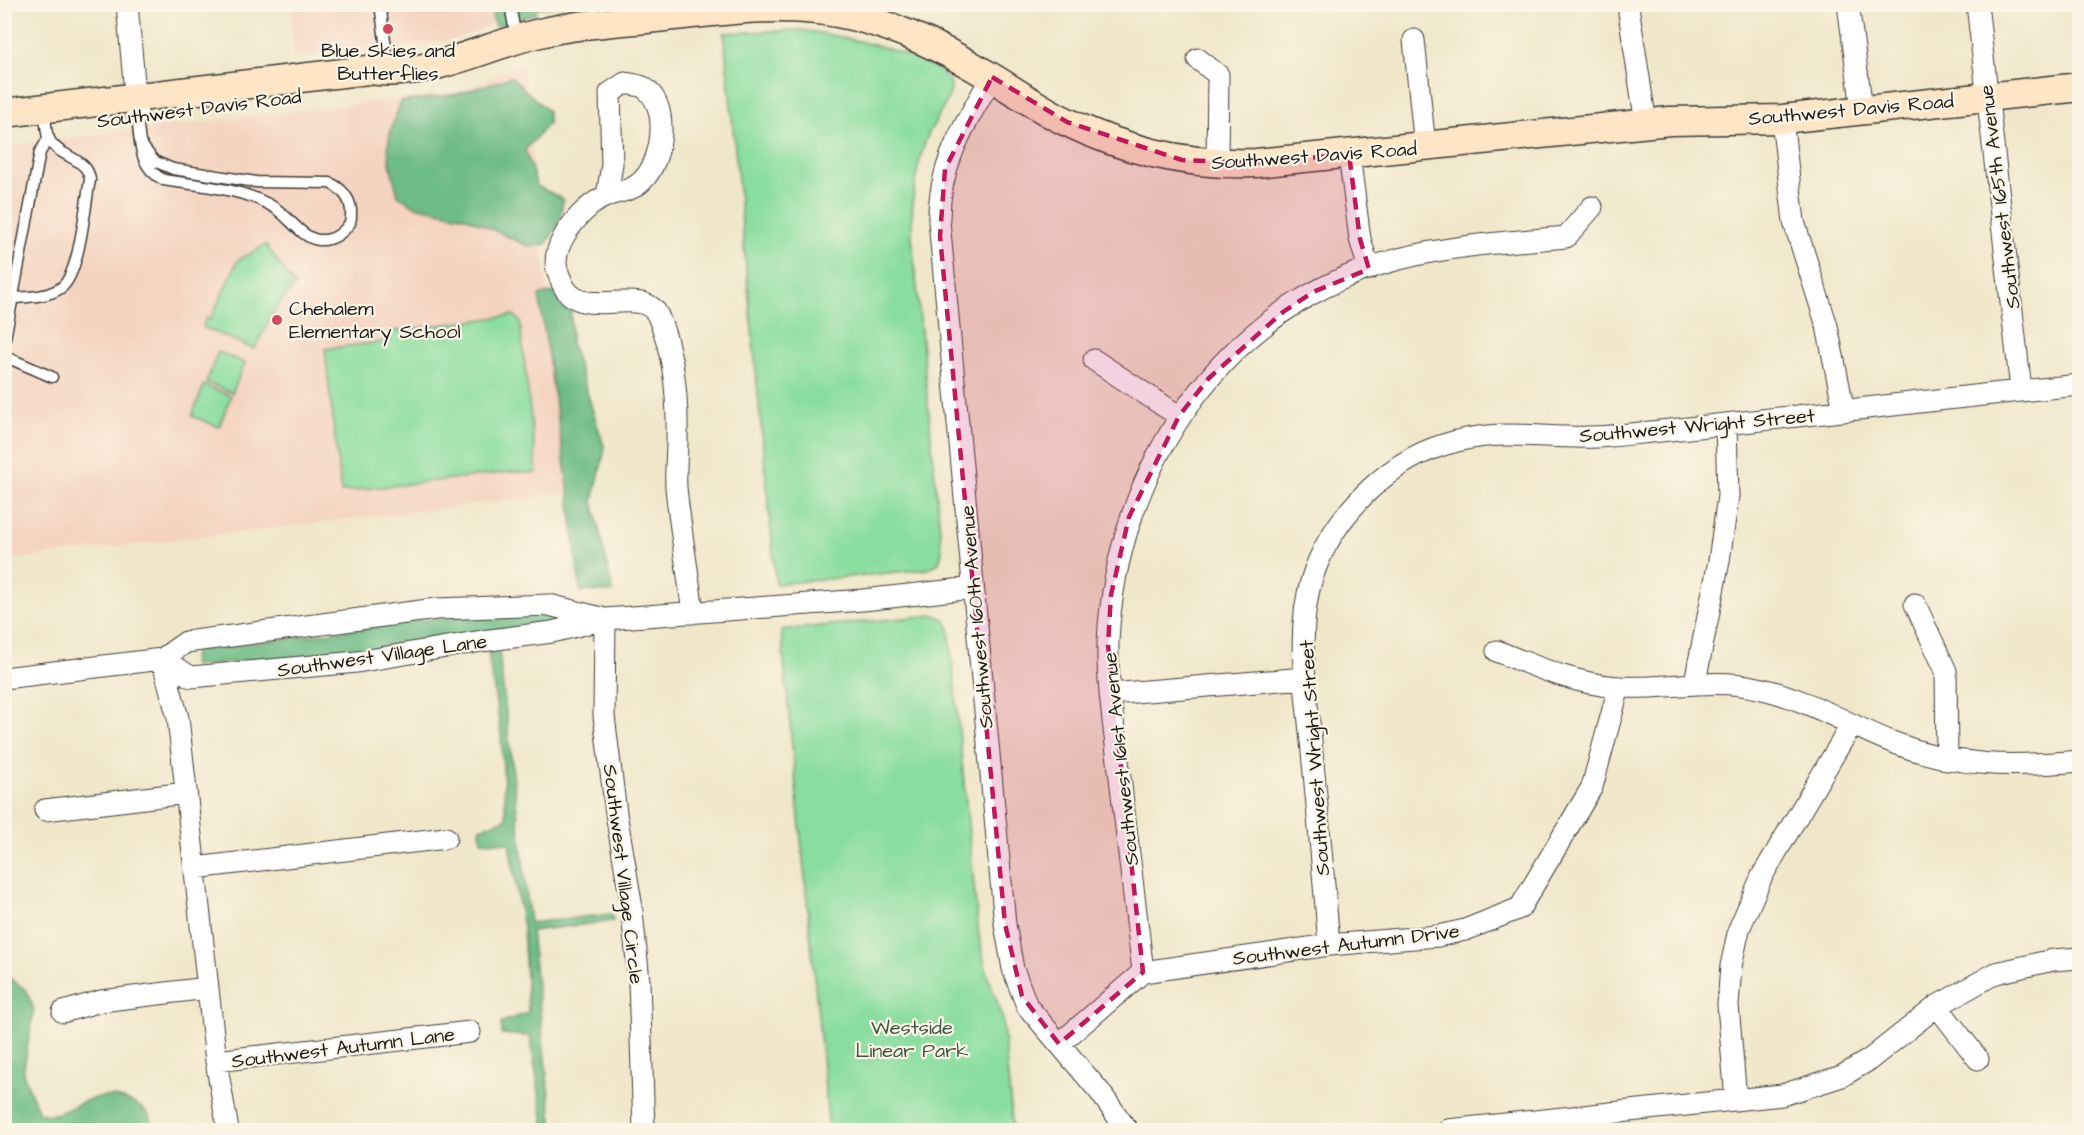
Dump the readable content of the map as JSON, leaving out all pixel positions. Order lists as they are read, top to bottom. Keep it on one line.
{"streets":{"street":["Southwest Davis Road","Southwest 165th Avenue","Southwest Wright Street","Southwest 160th Avenue","Southwest Village Lane","Southwest 161st Avenue","Southwest Village Circle","Southwest Autumn Drive","Southwest Autumn Lane"]},"crossings":[["Southwest Davis Road","Southwest 165th Avenue"],["Southwest Davis Road","Southwest 160th Avenue"],["Southwest 165th Avenue","Southwest Wright Street"],["Southwest Wright Street","Southwest Autumn Drive"],["Southwest 160th Avenue","Southwest Village Lane"],["Southwest Village Lane","Southwest Village Circle"],["Southwest 161st Avenue","Southwest Autumn Drive"]],"parks":["Westside Linear Park"],"places":["Blue Skies and Butterflies","Chehalem Elementary School"]}
